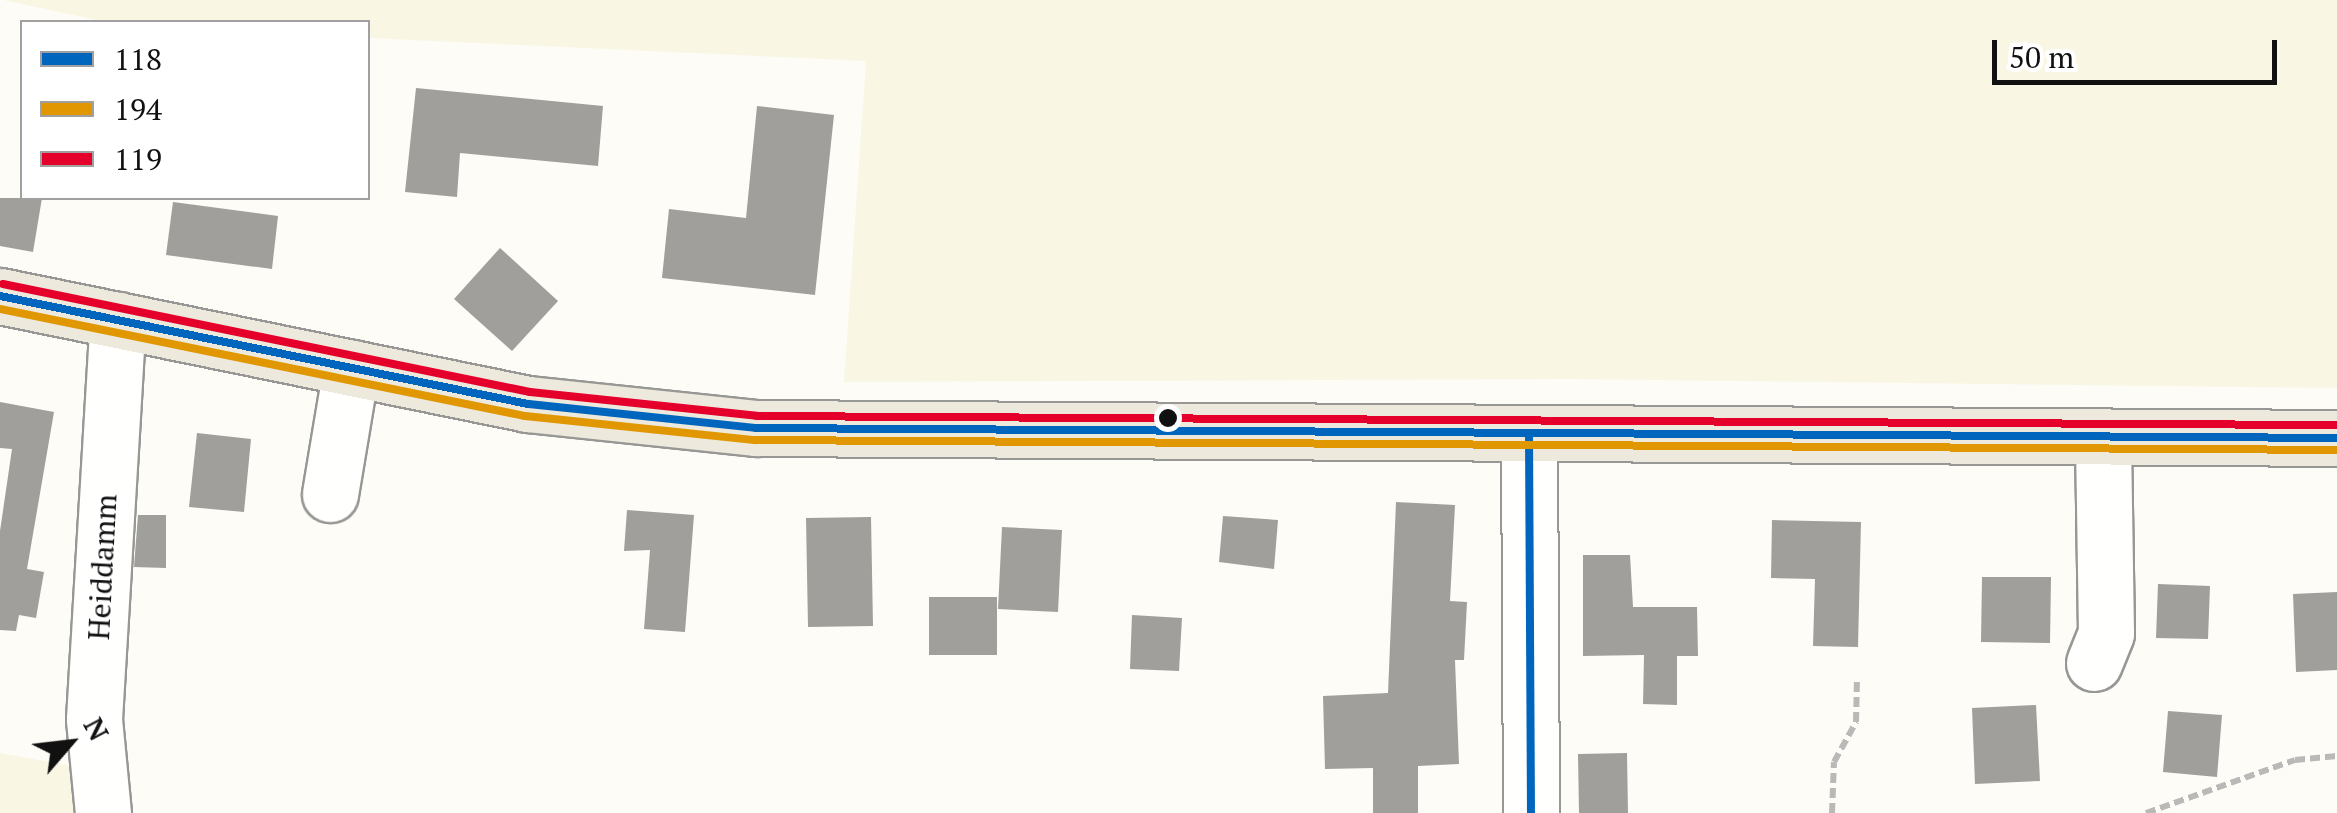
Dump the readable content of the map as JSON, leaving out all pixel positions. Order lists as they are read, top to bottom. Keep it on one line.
{"streets":{"street":["Heiddamm"]},"lines":["transit line 119","transit line 118","transit line 194"],"legend":["118","194","119"],"scale_bar":"50 m","north":"top right"}
